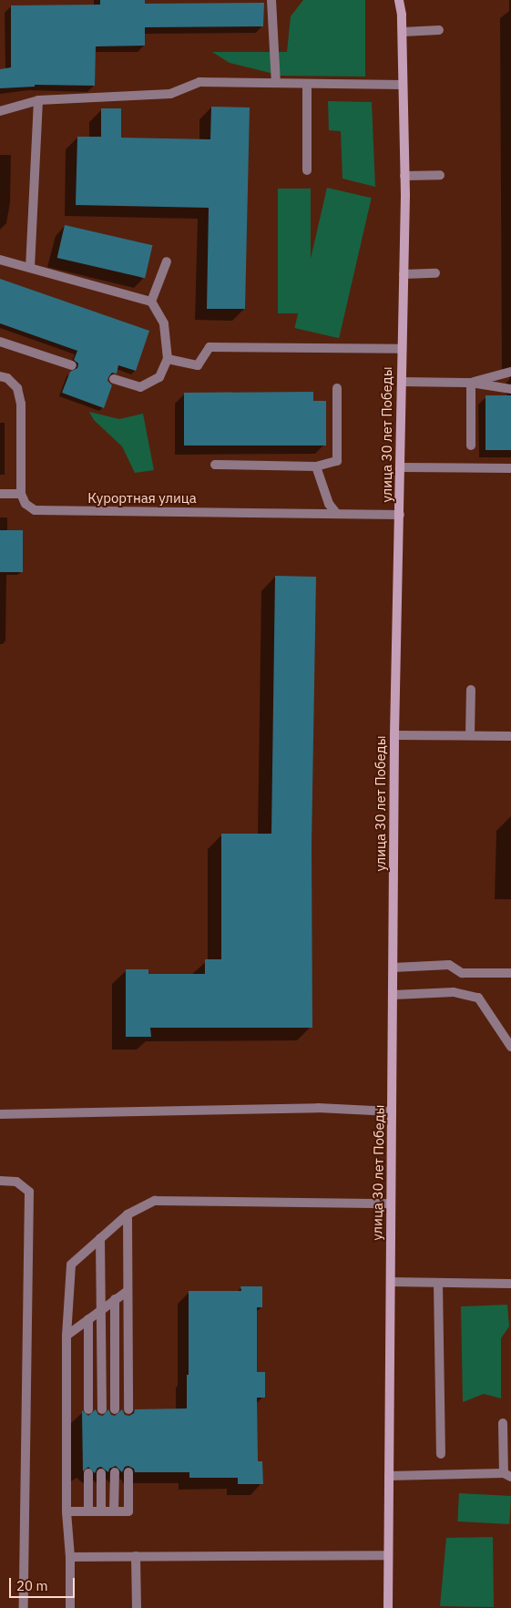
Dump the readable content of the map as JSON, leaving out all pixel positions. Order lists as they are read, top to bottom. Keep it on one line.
{"streets":{"main road":["улица 30 лет Победы"],"street":["Курортная улица"]},"crossings":[["улица 30 лет Победы","Курортная улица"]],"scale_bar":"20 m"}
